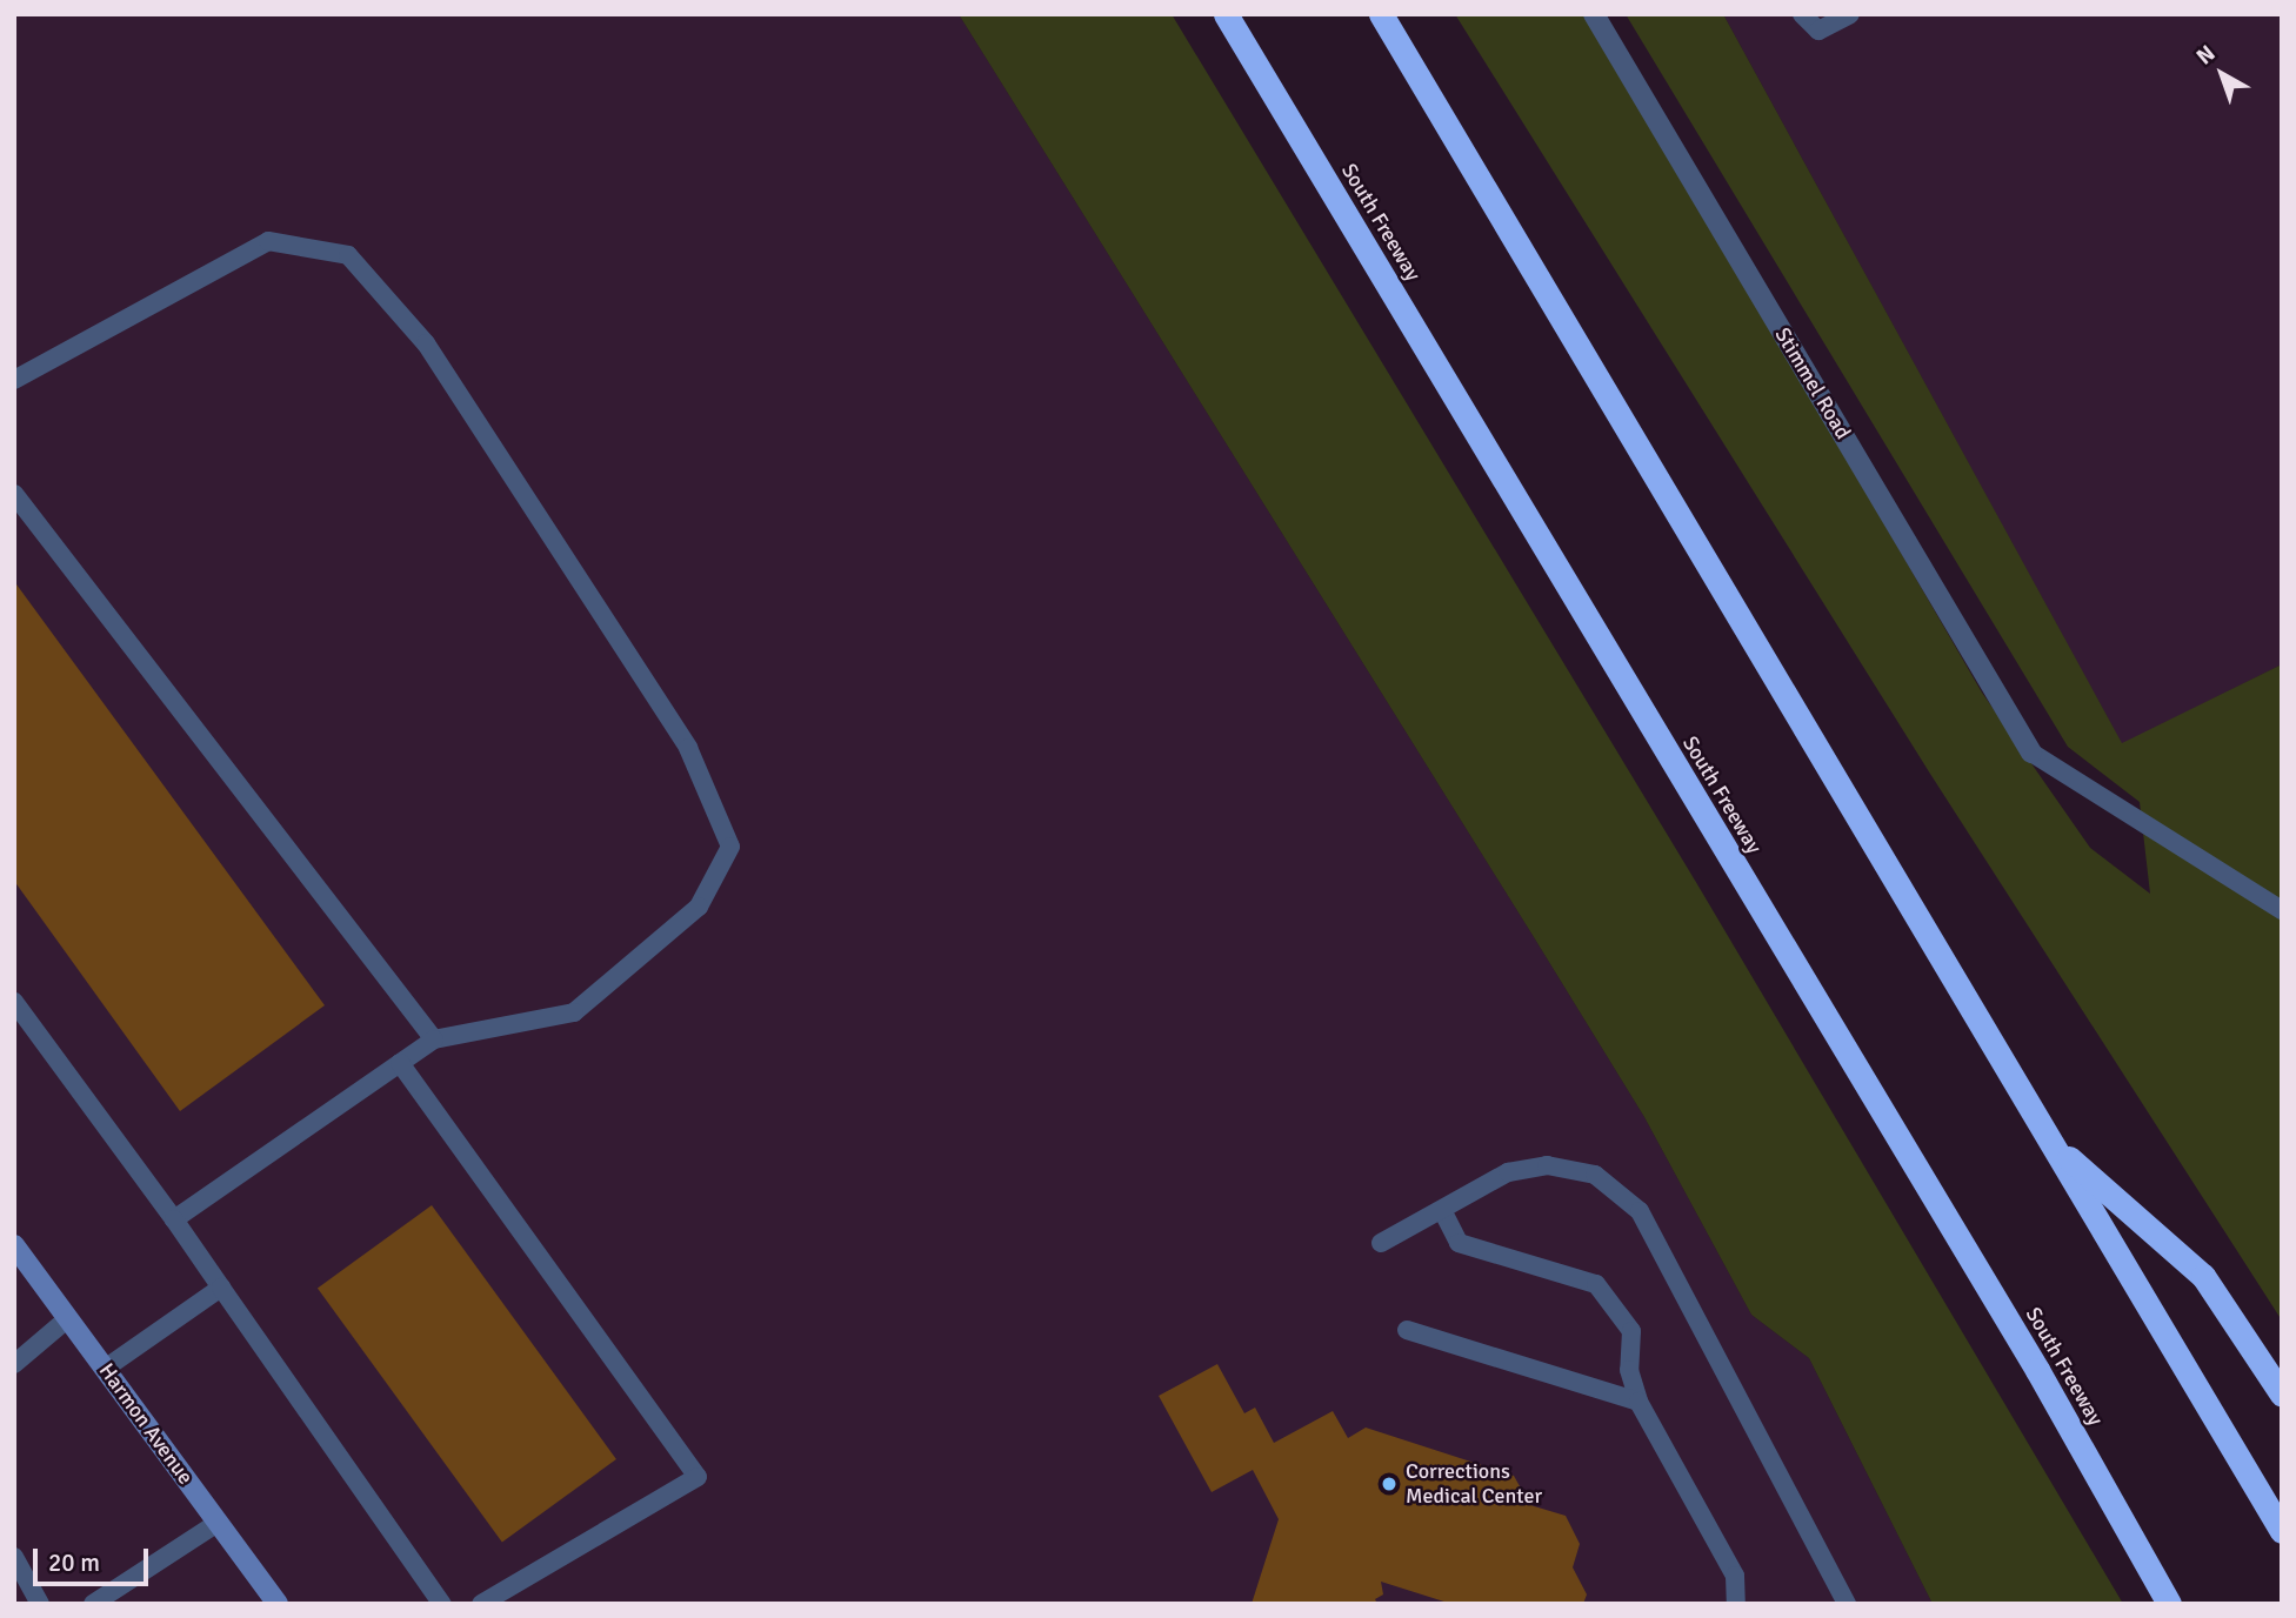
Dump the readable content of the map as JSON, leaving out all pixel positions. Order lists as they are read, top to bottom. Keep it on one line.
{"streets":{"highway":["South Freeway"],"main road":["Harmon Avenue"],"street":["Stimmel Road"]},"places":["Corrections Medical Center"],"scale_bar":"20 m","north":"top left"}
